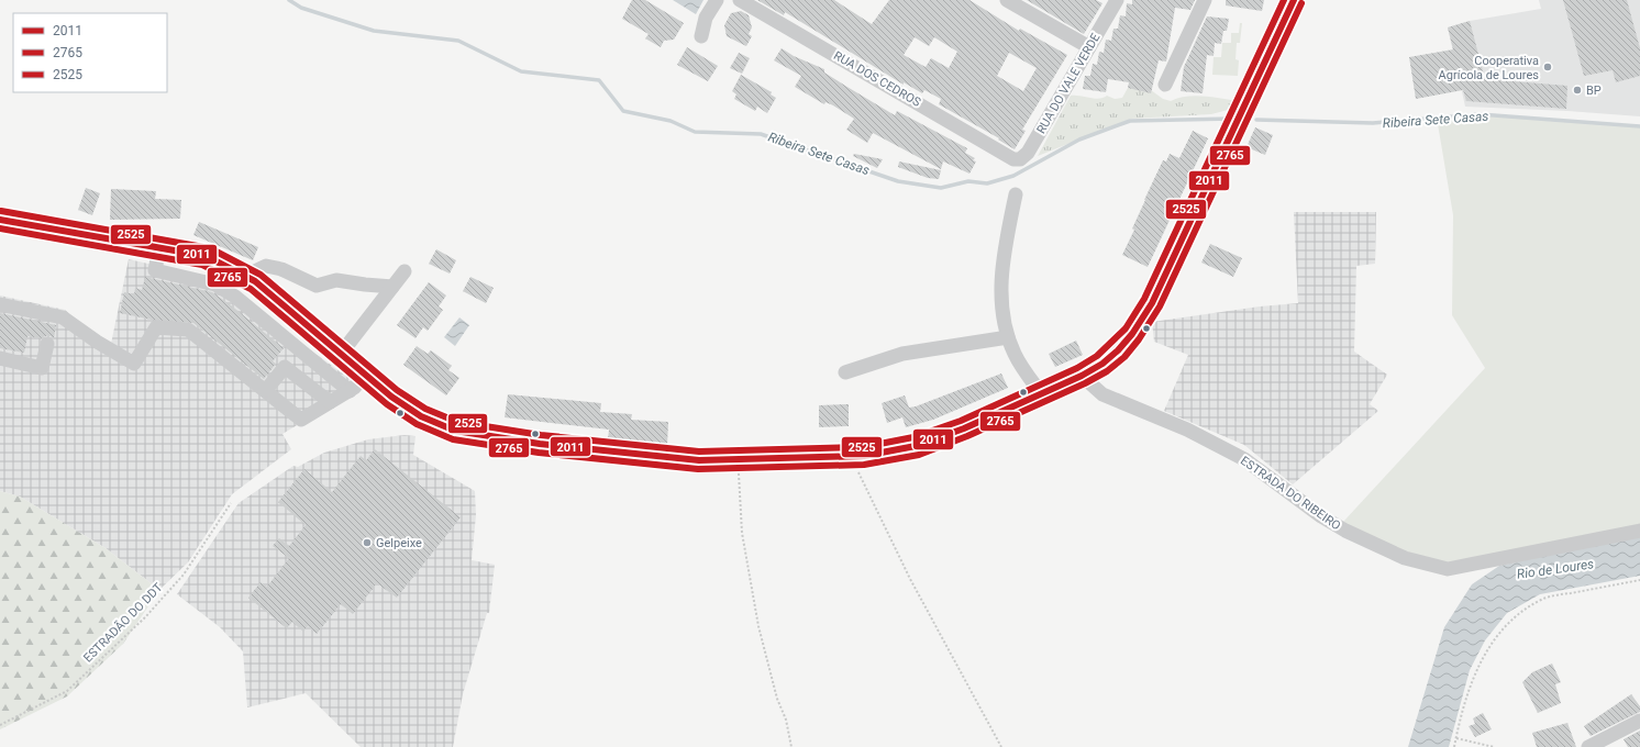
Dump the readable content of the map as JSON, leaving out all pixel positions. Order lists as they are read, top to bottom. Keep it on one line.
{"streets":{"street":["RUA DOS CEDROS","RUA DO VALE VERDE","ESTRADA DO RIBEIRO"],"path":["ESTRADÃO DO DDT"]},"crossings":[["RUA DOS CEDROS","RUA DO VALE VERDE"]],"water":["Ribeira Sete Casas","Rio de Loures"],"places":["Cooperativa Agrícola de Loures","BP","Gelpeixe"],"lines":["transit line 2011","transit line 2525","transit line 2765"],"legend":["2011","2765","2525"]}
